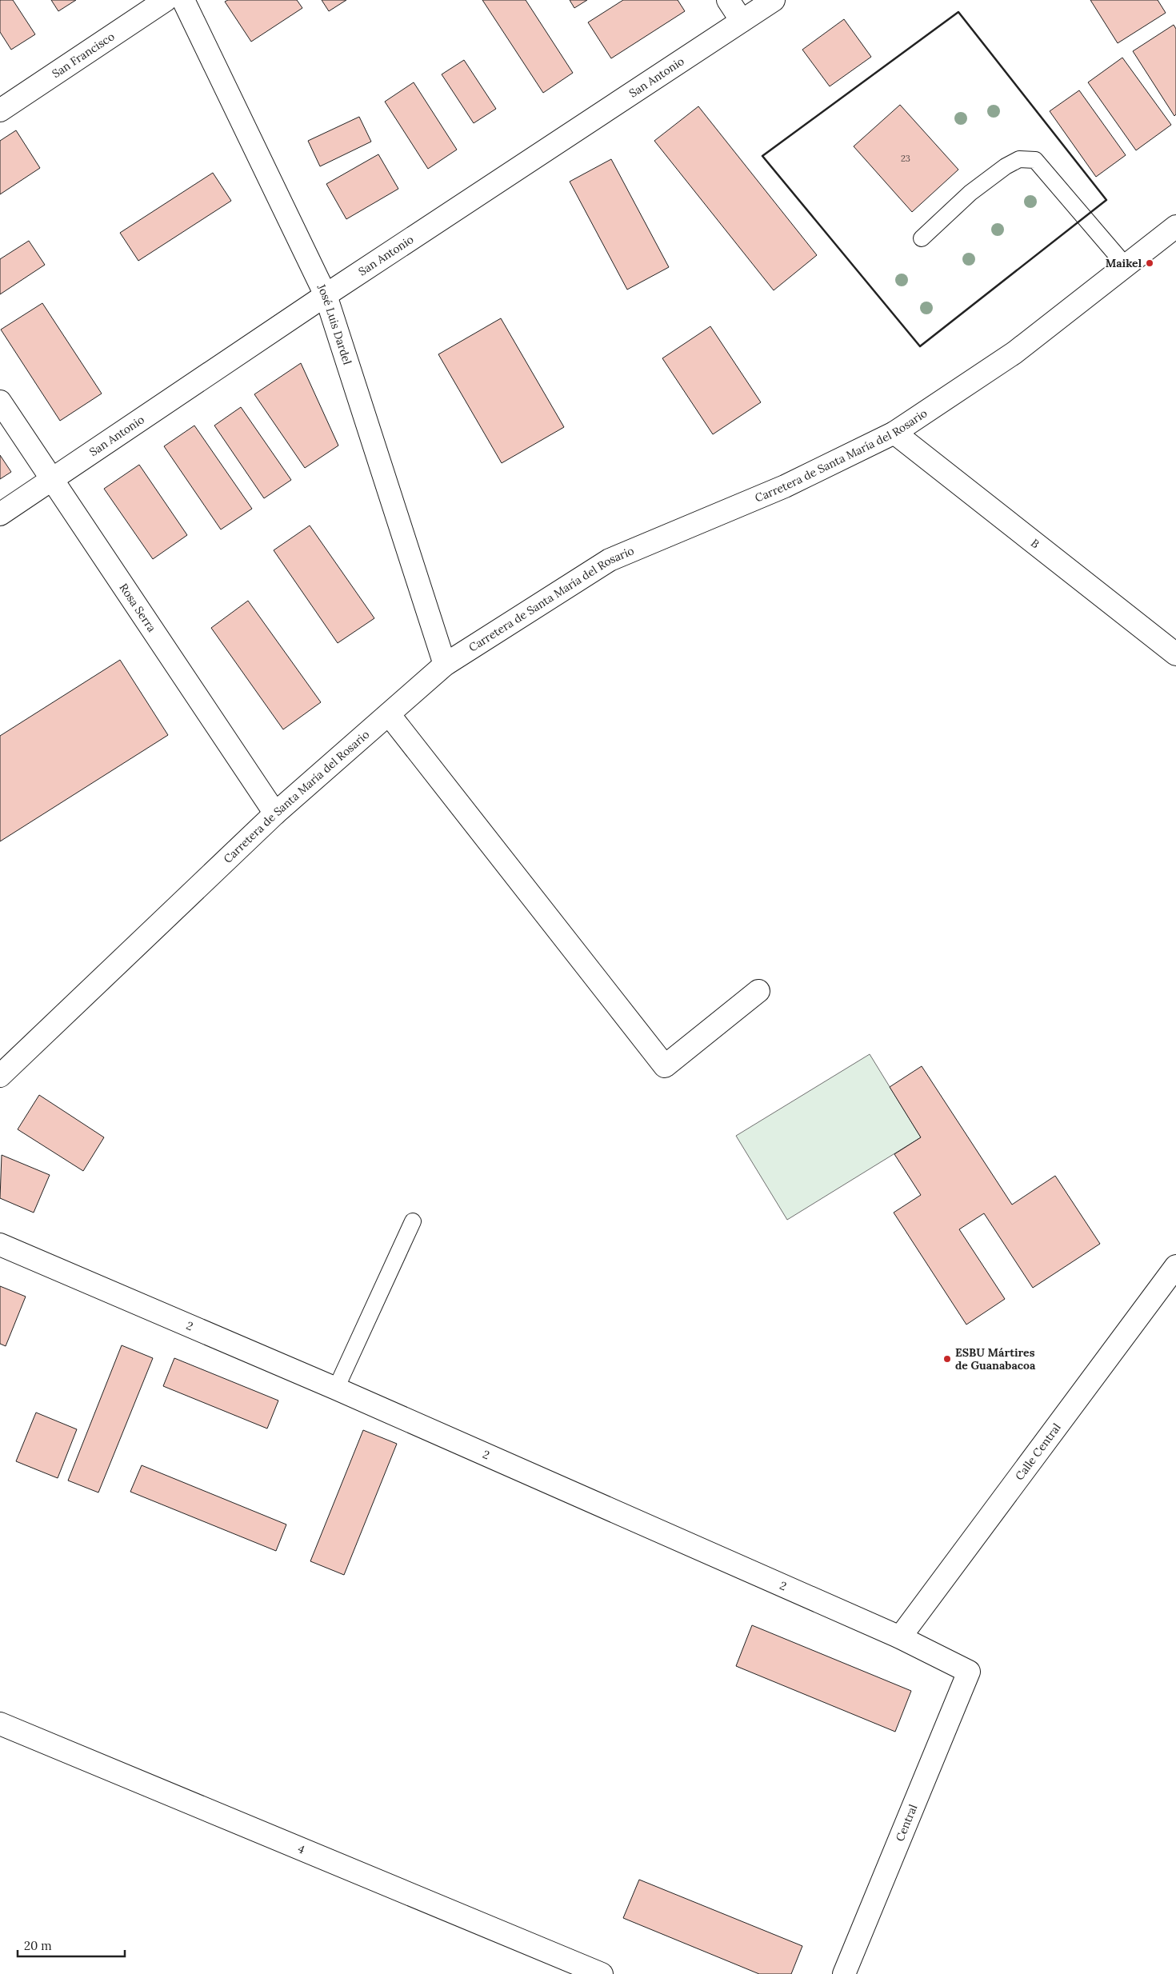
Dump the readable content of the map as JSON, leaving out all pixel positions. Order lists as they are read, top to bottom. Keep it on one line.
{"streets":{"street":["San Francisco","San Antonio","José Luis Dardel","Carretera de Santa María del Rosario","B","Rosa Serra","2","Calle Central","Central","4"]},"crossings":[["San Antonio","José Luis Dardel"],["San Antonio","Rosa Serra"],["José Luis Dardel","Carretera de Santa María del Rosario"],["Carretera de Santa María del Rosario","B"],["Carretera de Santa María del Rosario","Rosa Serra"],["2","Calle Central"],["2","Central"]],"places":["Maikel","ESBU Mártires de Guanabacoa"],"house_numbers":["23"],"scale_bar":"20 m"}
